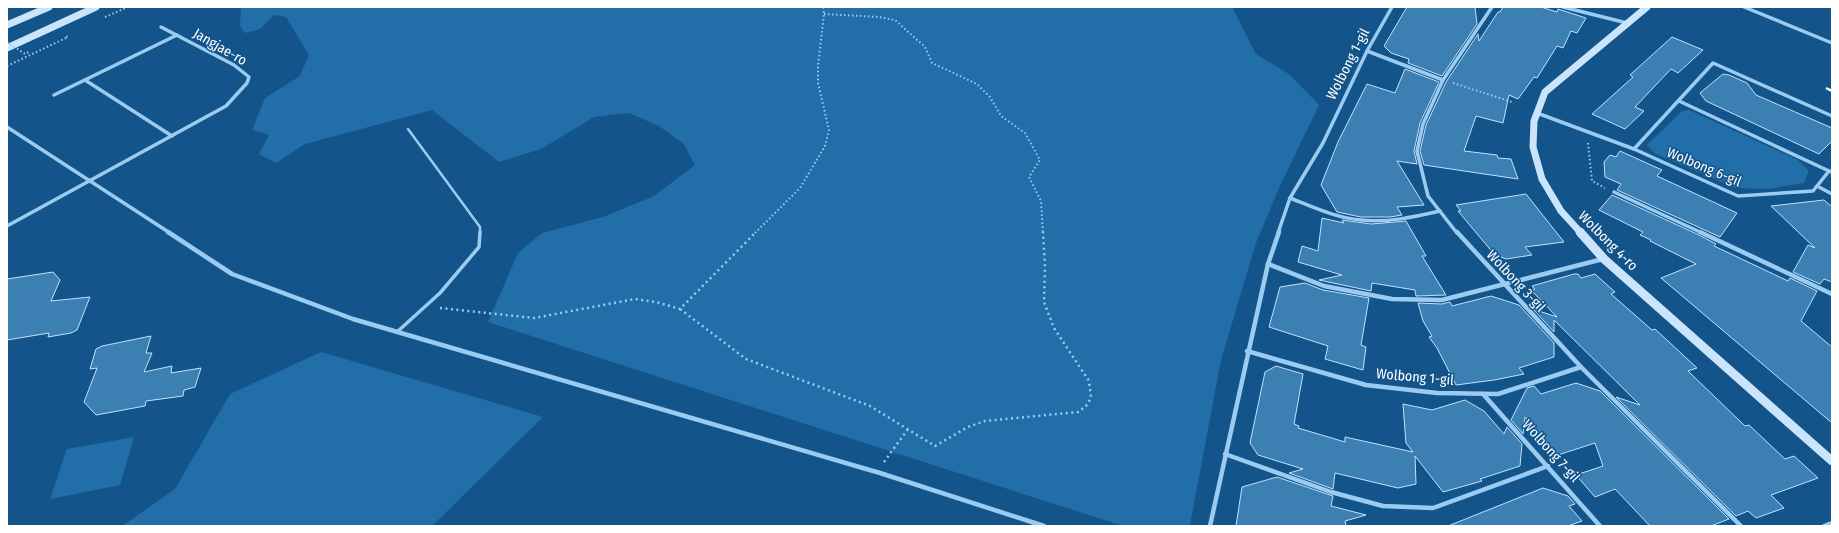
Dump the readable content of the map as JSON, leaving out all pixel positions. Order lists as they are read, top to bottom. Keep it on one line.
{"streets":{"street":["Jangjae-ro","Wolbong 1-gil","Wolbong 6-gil","Wolbong 4-ro","Wolbong 3-gil","Wolbong 7-gil"]},"crossings":[["Wolbong 1-gil","Wolbong 3-gil"],["Wolbong 1-gil","Wolbong 7-gil"],["Wolbong 6-gil","Wolbong 4-ro"]]}
